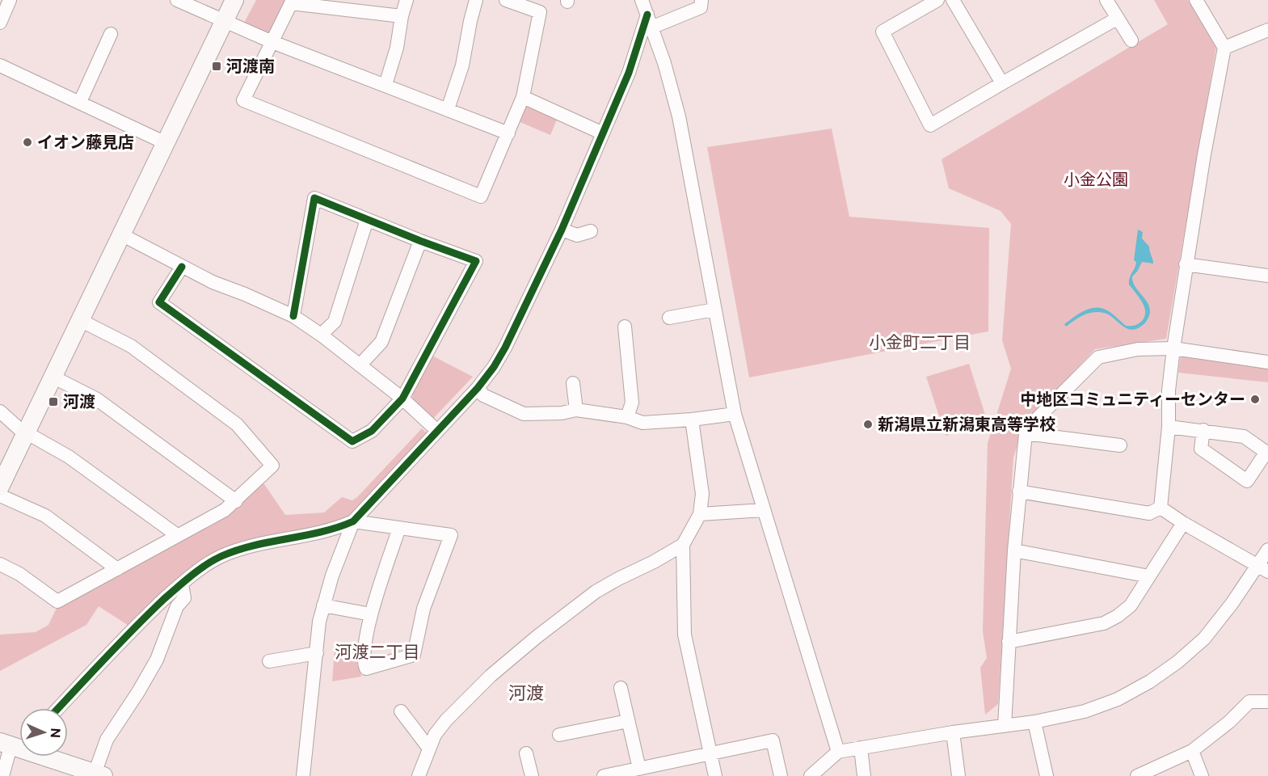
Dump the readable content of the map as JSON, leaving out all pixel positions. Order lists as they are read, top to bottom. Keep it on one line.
{"districts":["小金町二丁目","河渡二丁目","河渡"],"parks":["小金公園"],"places":{"transit":["河渡南","河渡"],"other":["イオン藤見店","中地区コミュニティーセンター","新潟県立新潟東高等学校"]},"north":"right"}
